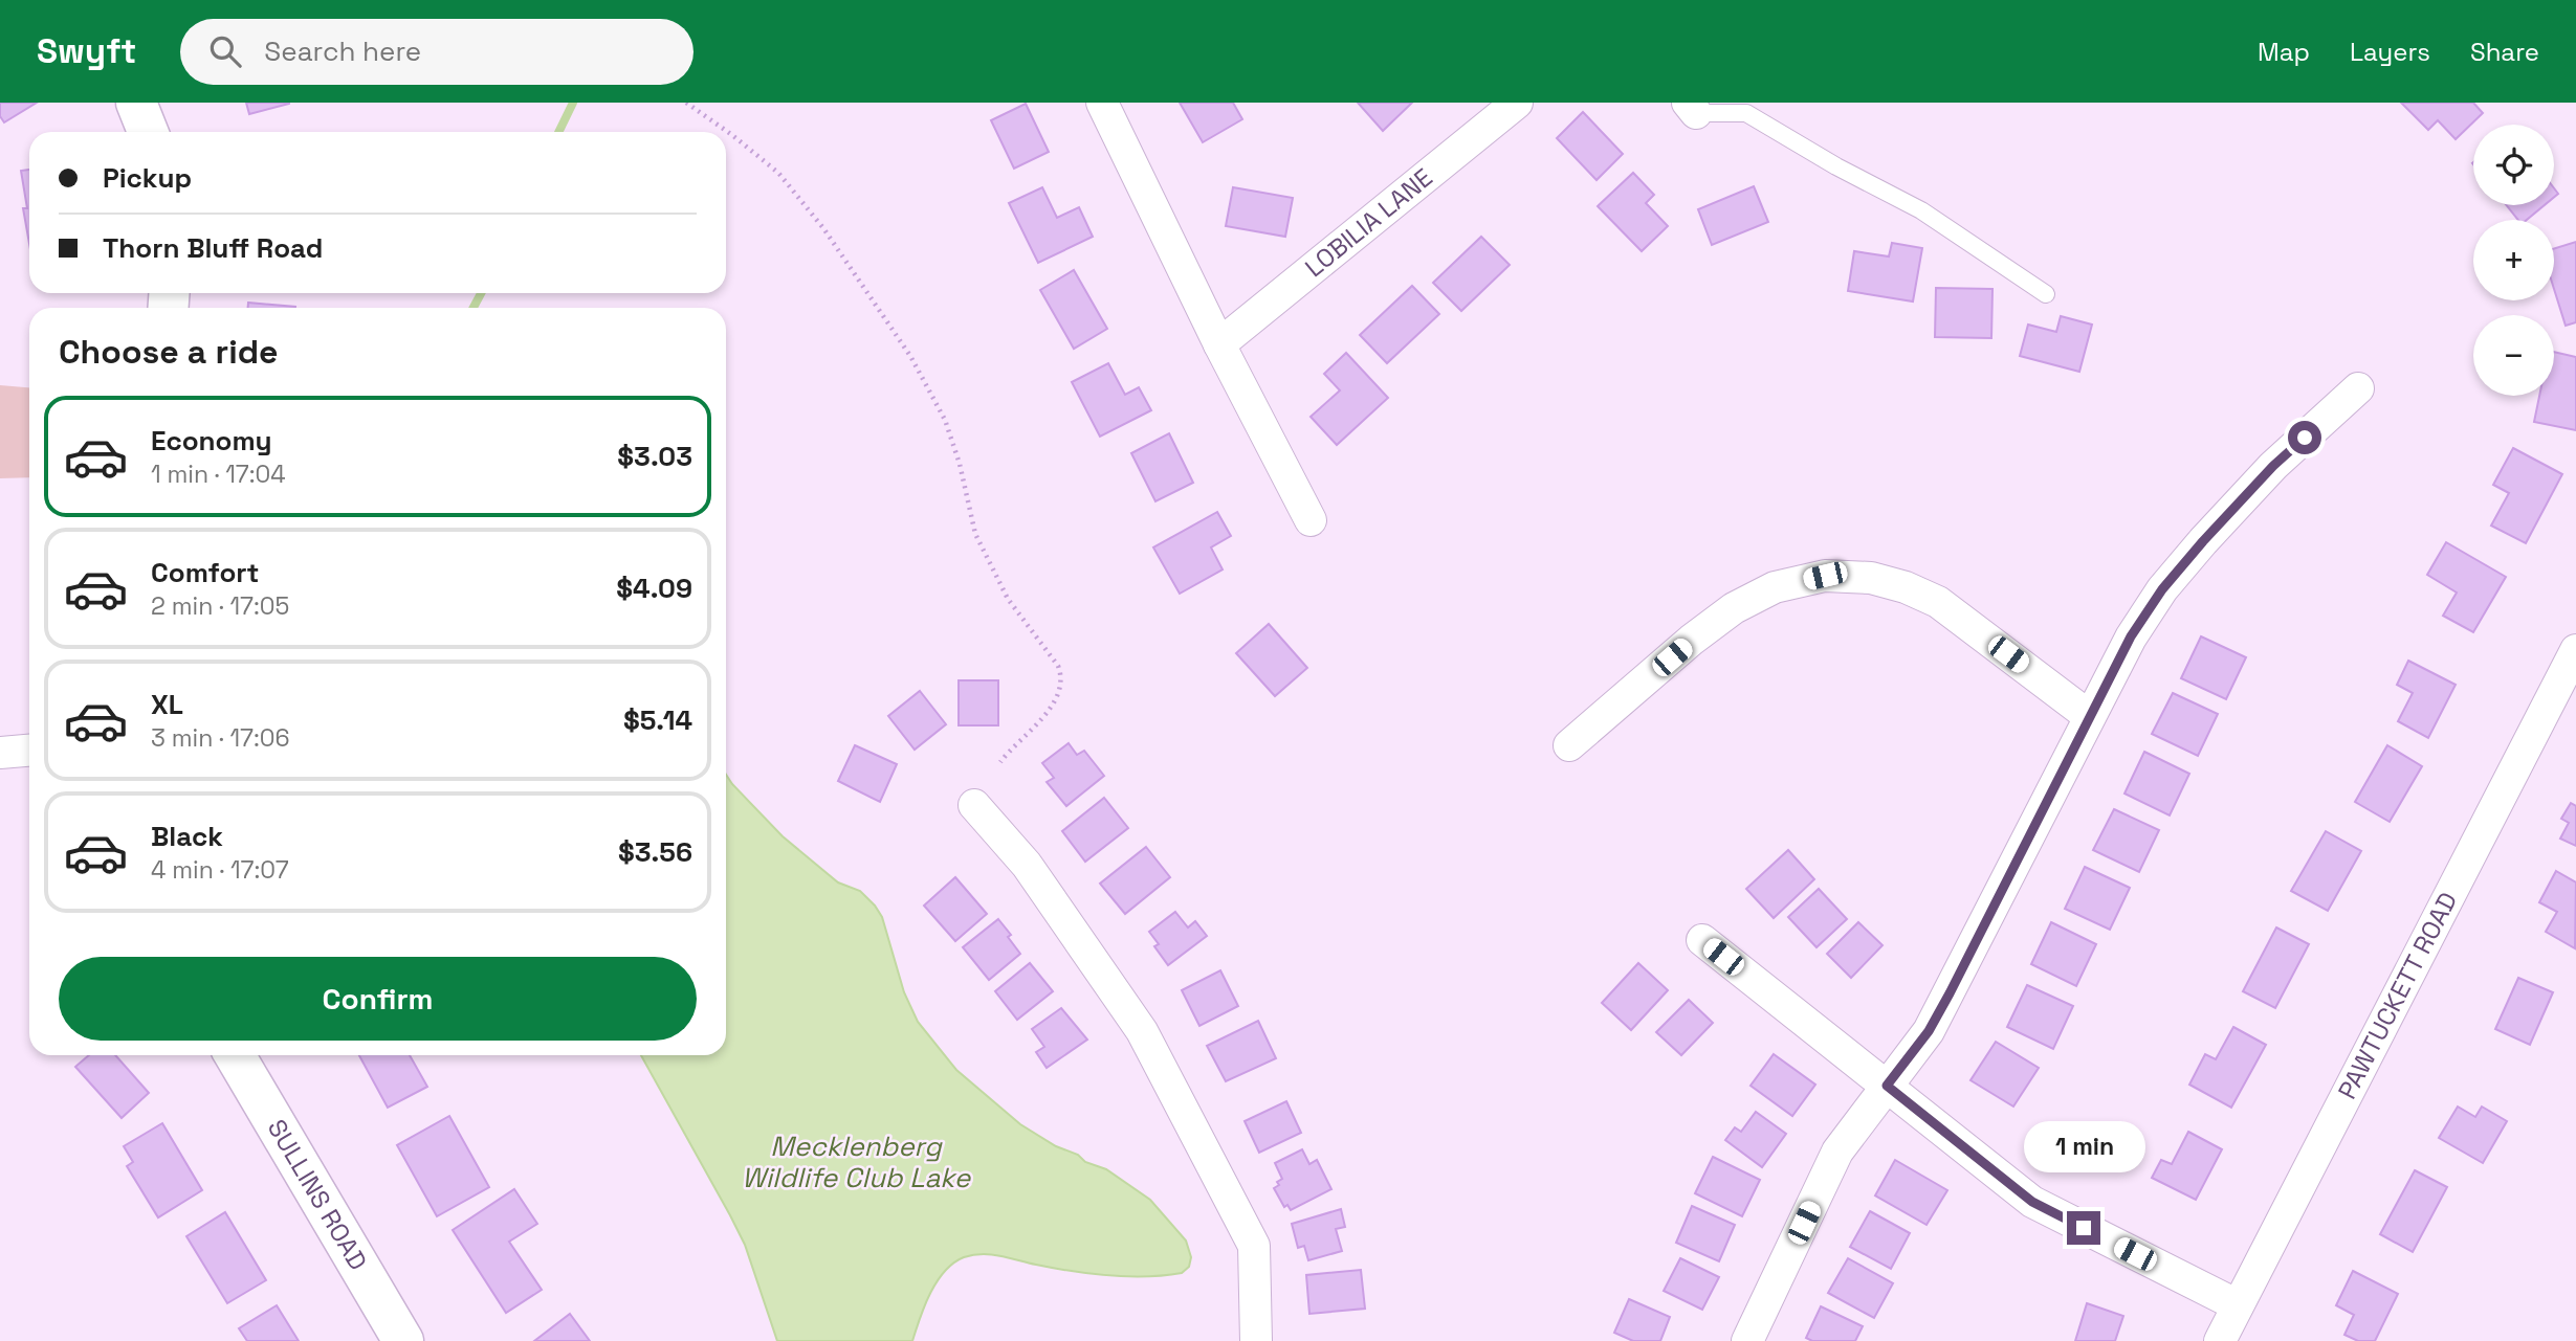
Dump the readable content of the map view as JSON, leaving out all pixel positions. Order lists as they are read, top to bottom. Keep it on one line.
{"streets":{"street":["LOBILIA LANE","PAWTUCKETT ROAD","SULLINS ROAD"]},"water":["Mecklenberg Wildlife Club Lake"],"page":{"header":"Swyft","search":"Search here","nav":["Map","Layers","Share"],"map_buttons":["+","−"],"banner":["Pickup","Thorn Bluff Road"],"heading":"Choose a ride","list":[{"name":"Economy","note":"1 min · 17:04","value":"$3.03"},{"name":"Comfort","note":"2 min · 17:05","value":"$4.09"},{"name":"XL","note":"3 min · 17:06","value":"$5.14"},{"name":"Black","note":"4 min · 17:07","value":"$3.56"}],"buttons":"Confirm","bubble":"1 min"}}
